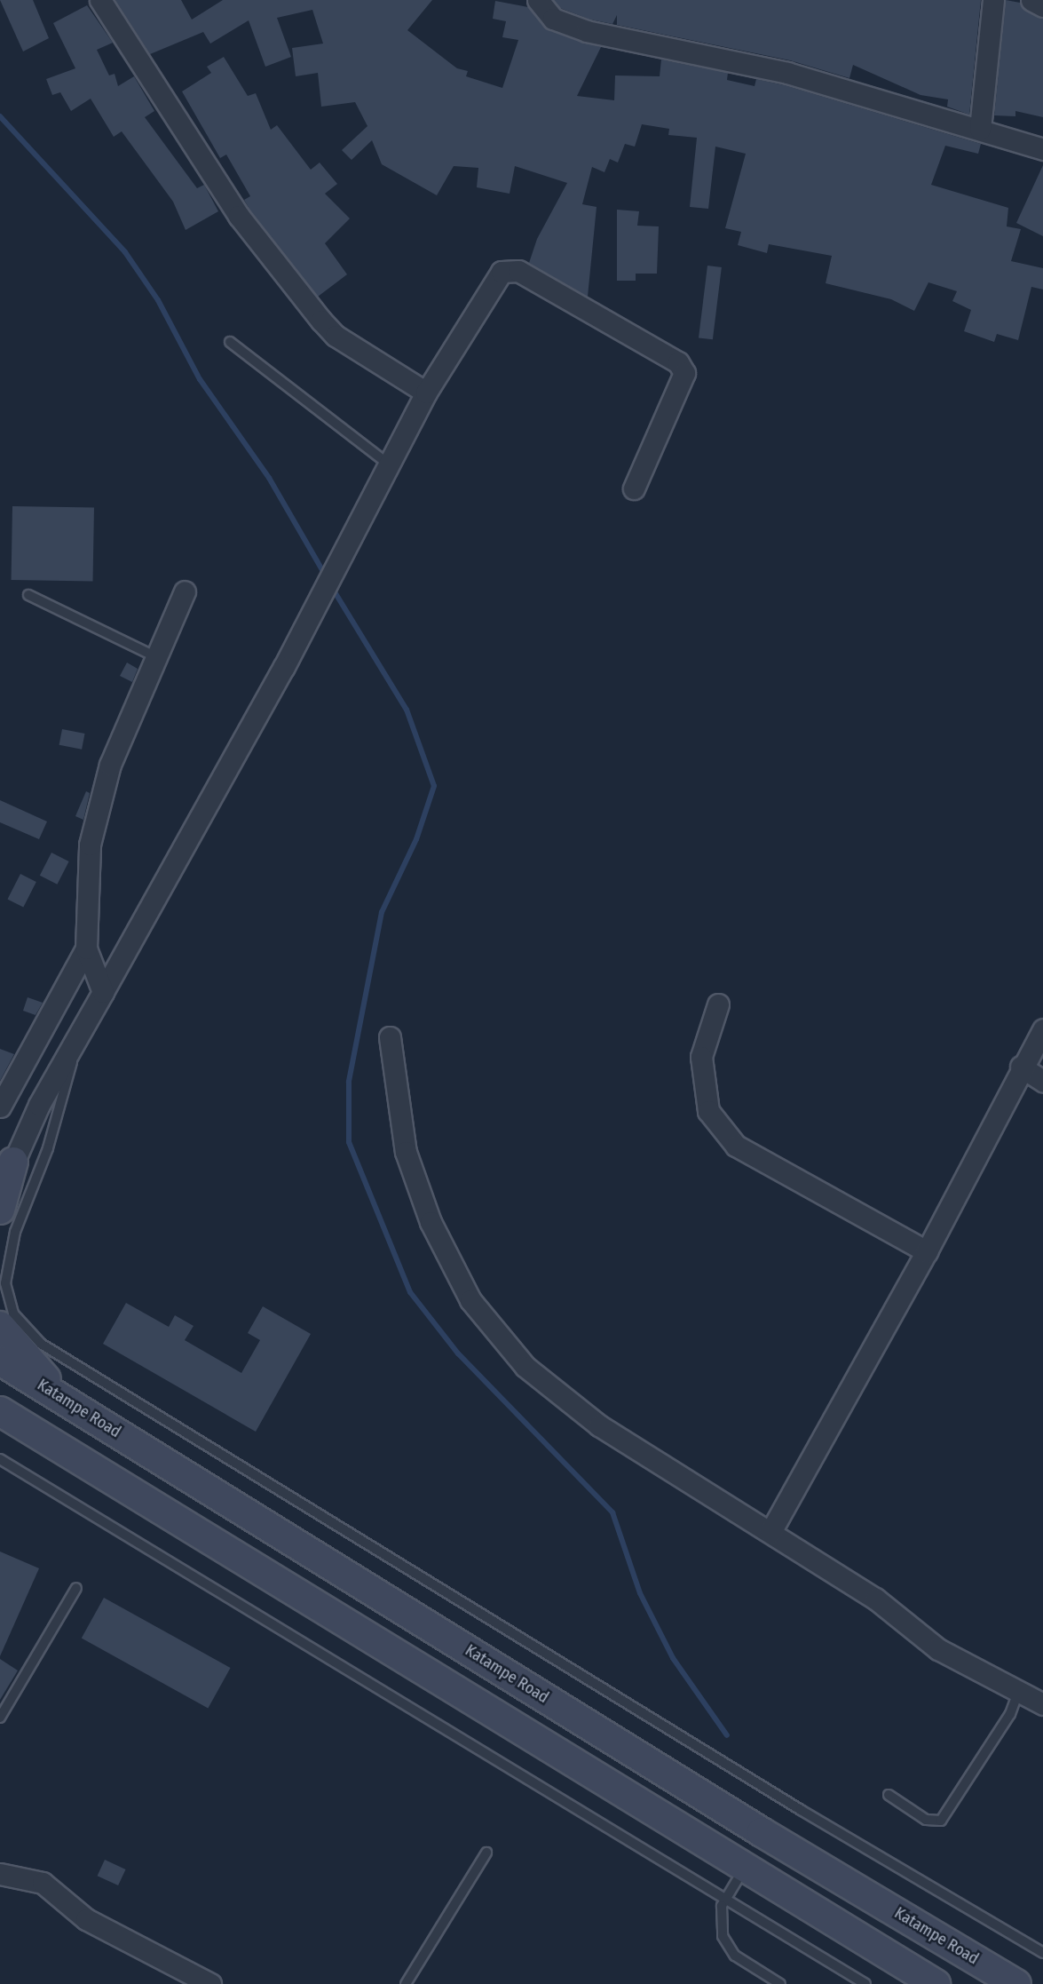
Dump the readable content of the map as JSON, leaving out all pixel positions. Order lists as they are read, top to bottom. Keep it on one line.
{"streets":{"main road":["Katampe Road"]}}
